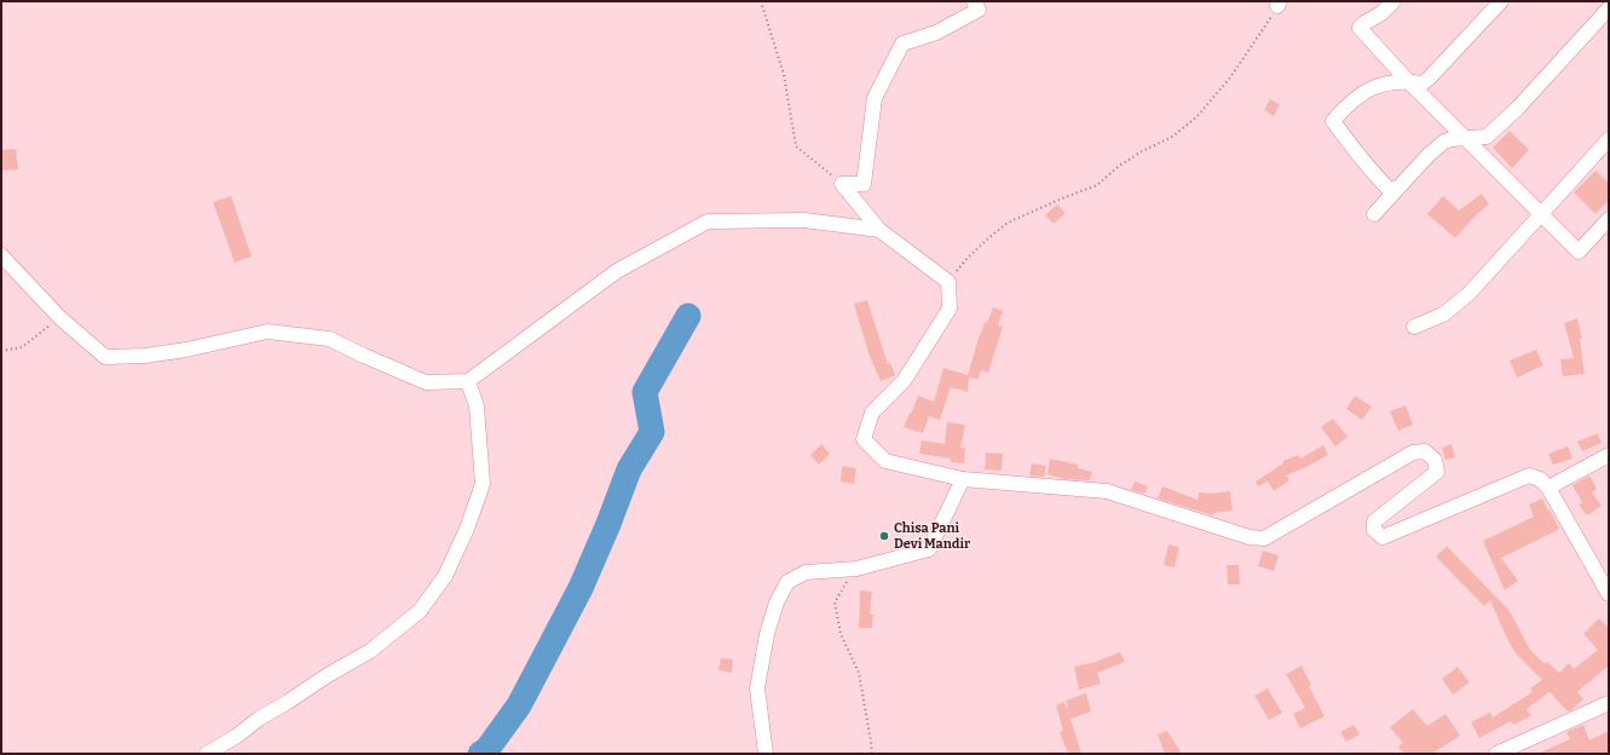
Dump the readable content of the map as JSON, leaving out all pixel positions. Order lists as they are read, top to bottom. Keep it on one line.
{"places":["Chisa Pani Devi Mandir"]}
